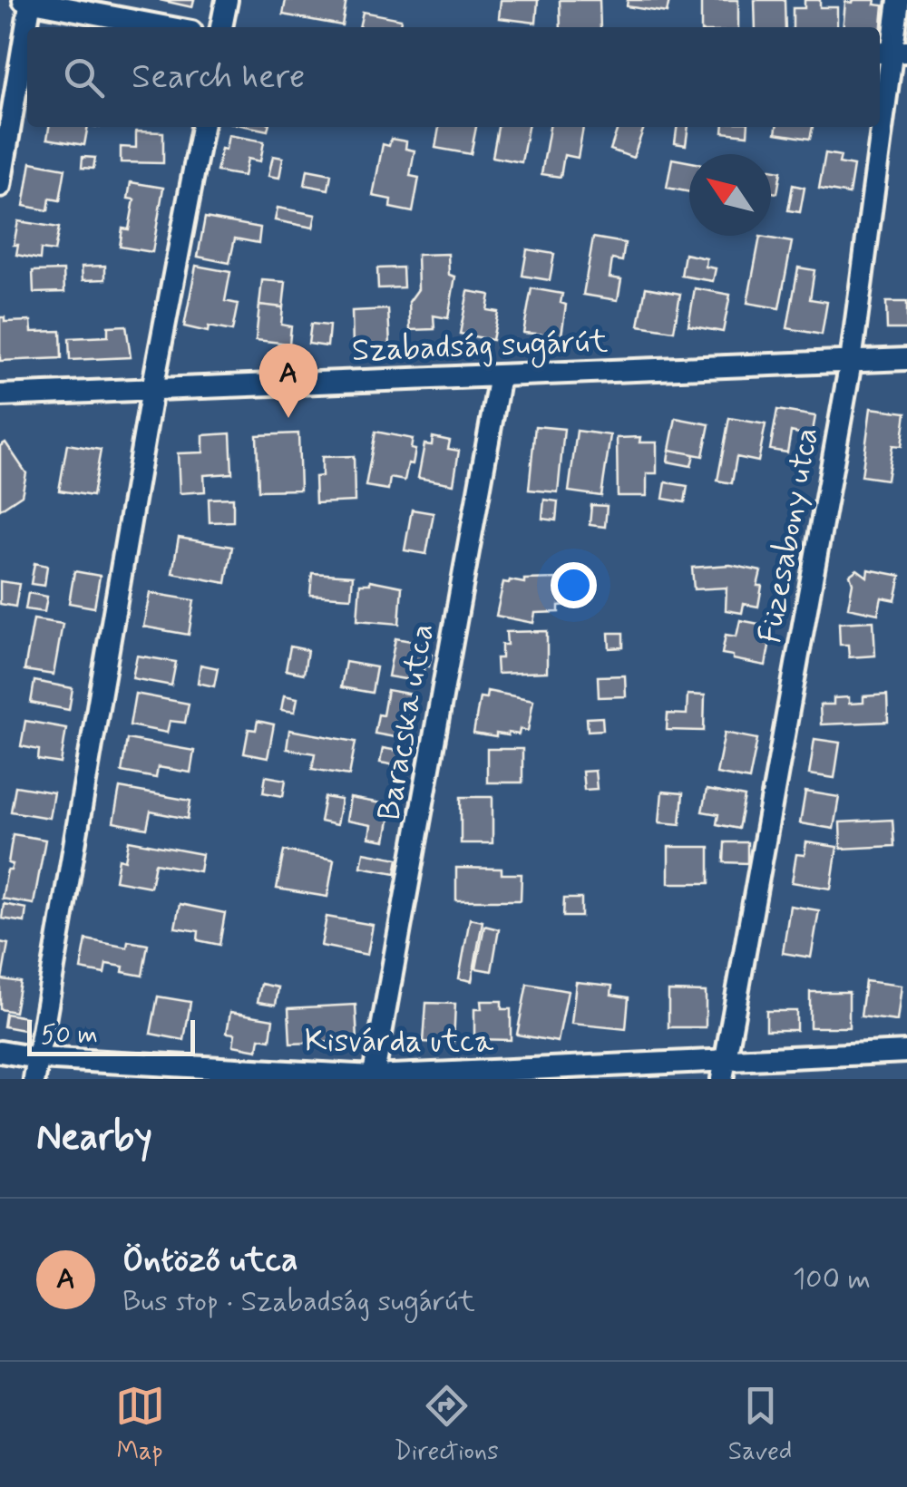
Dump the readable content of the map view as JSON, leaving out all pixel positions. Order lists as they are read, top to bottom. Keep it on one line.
{"streets":{"street":["Szabadság sugárút","Füzesabony utca","Baracska utca","Kisvárda utca"]},"crossings":[["Szabadság sugárút","Füzesabony utca"],["Szabadság sugárút","Baracska utca"],["Füzesabony utca","Kisvárda utca"],["Baracska utca","Kisvárda utca"]],"scale_bar":"50 m","north":"top left","page":{"search":"Search here","pins":"A","scale":"50 m","heading":"Nearby","list":[{"mark":"A","name":"Öntöző utca","note":"Bus stop · Szabadság sugárút","value":"100 m"}],"nav":["Map","Directions","Saved"]}}
